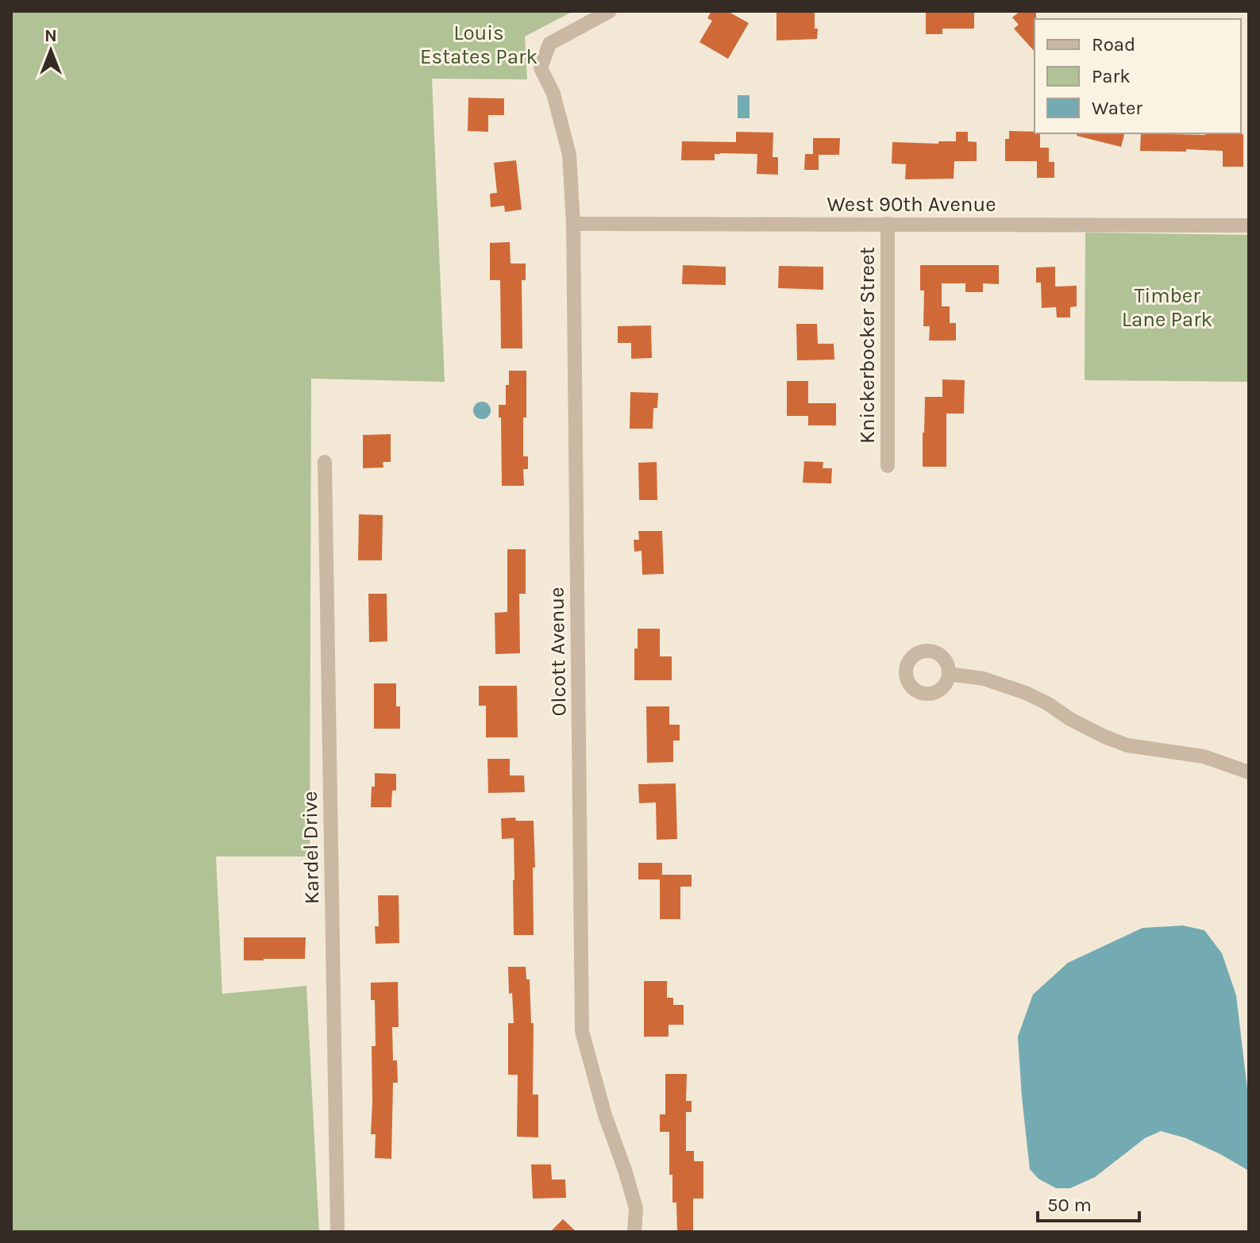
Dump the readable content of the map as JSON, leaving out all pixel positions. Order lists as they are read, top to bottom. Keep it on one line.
{"streets":{"street":["West 90th Avenue","Knickerbocker Street","Olcott Avenue","Kardel Drive"]},"crossings":[["West 90th Avenue","Knickerbocker Street"],["West 90th Avenue","Olcott Avenue"]],"parks":["Louis Estates Park","Timber Lane Park"],"legend":["Road","Park","Water"],"scale_bar":"50 m","north":"top"}
